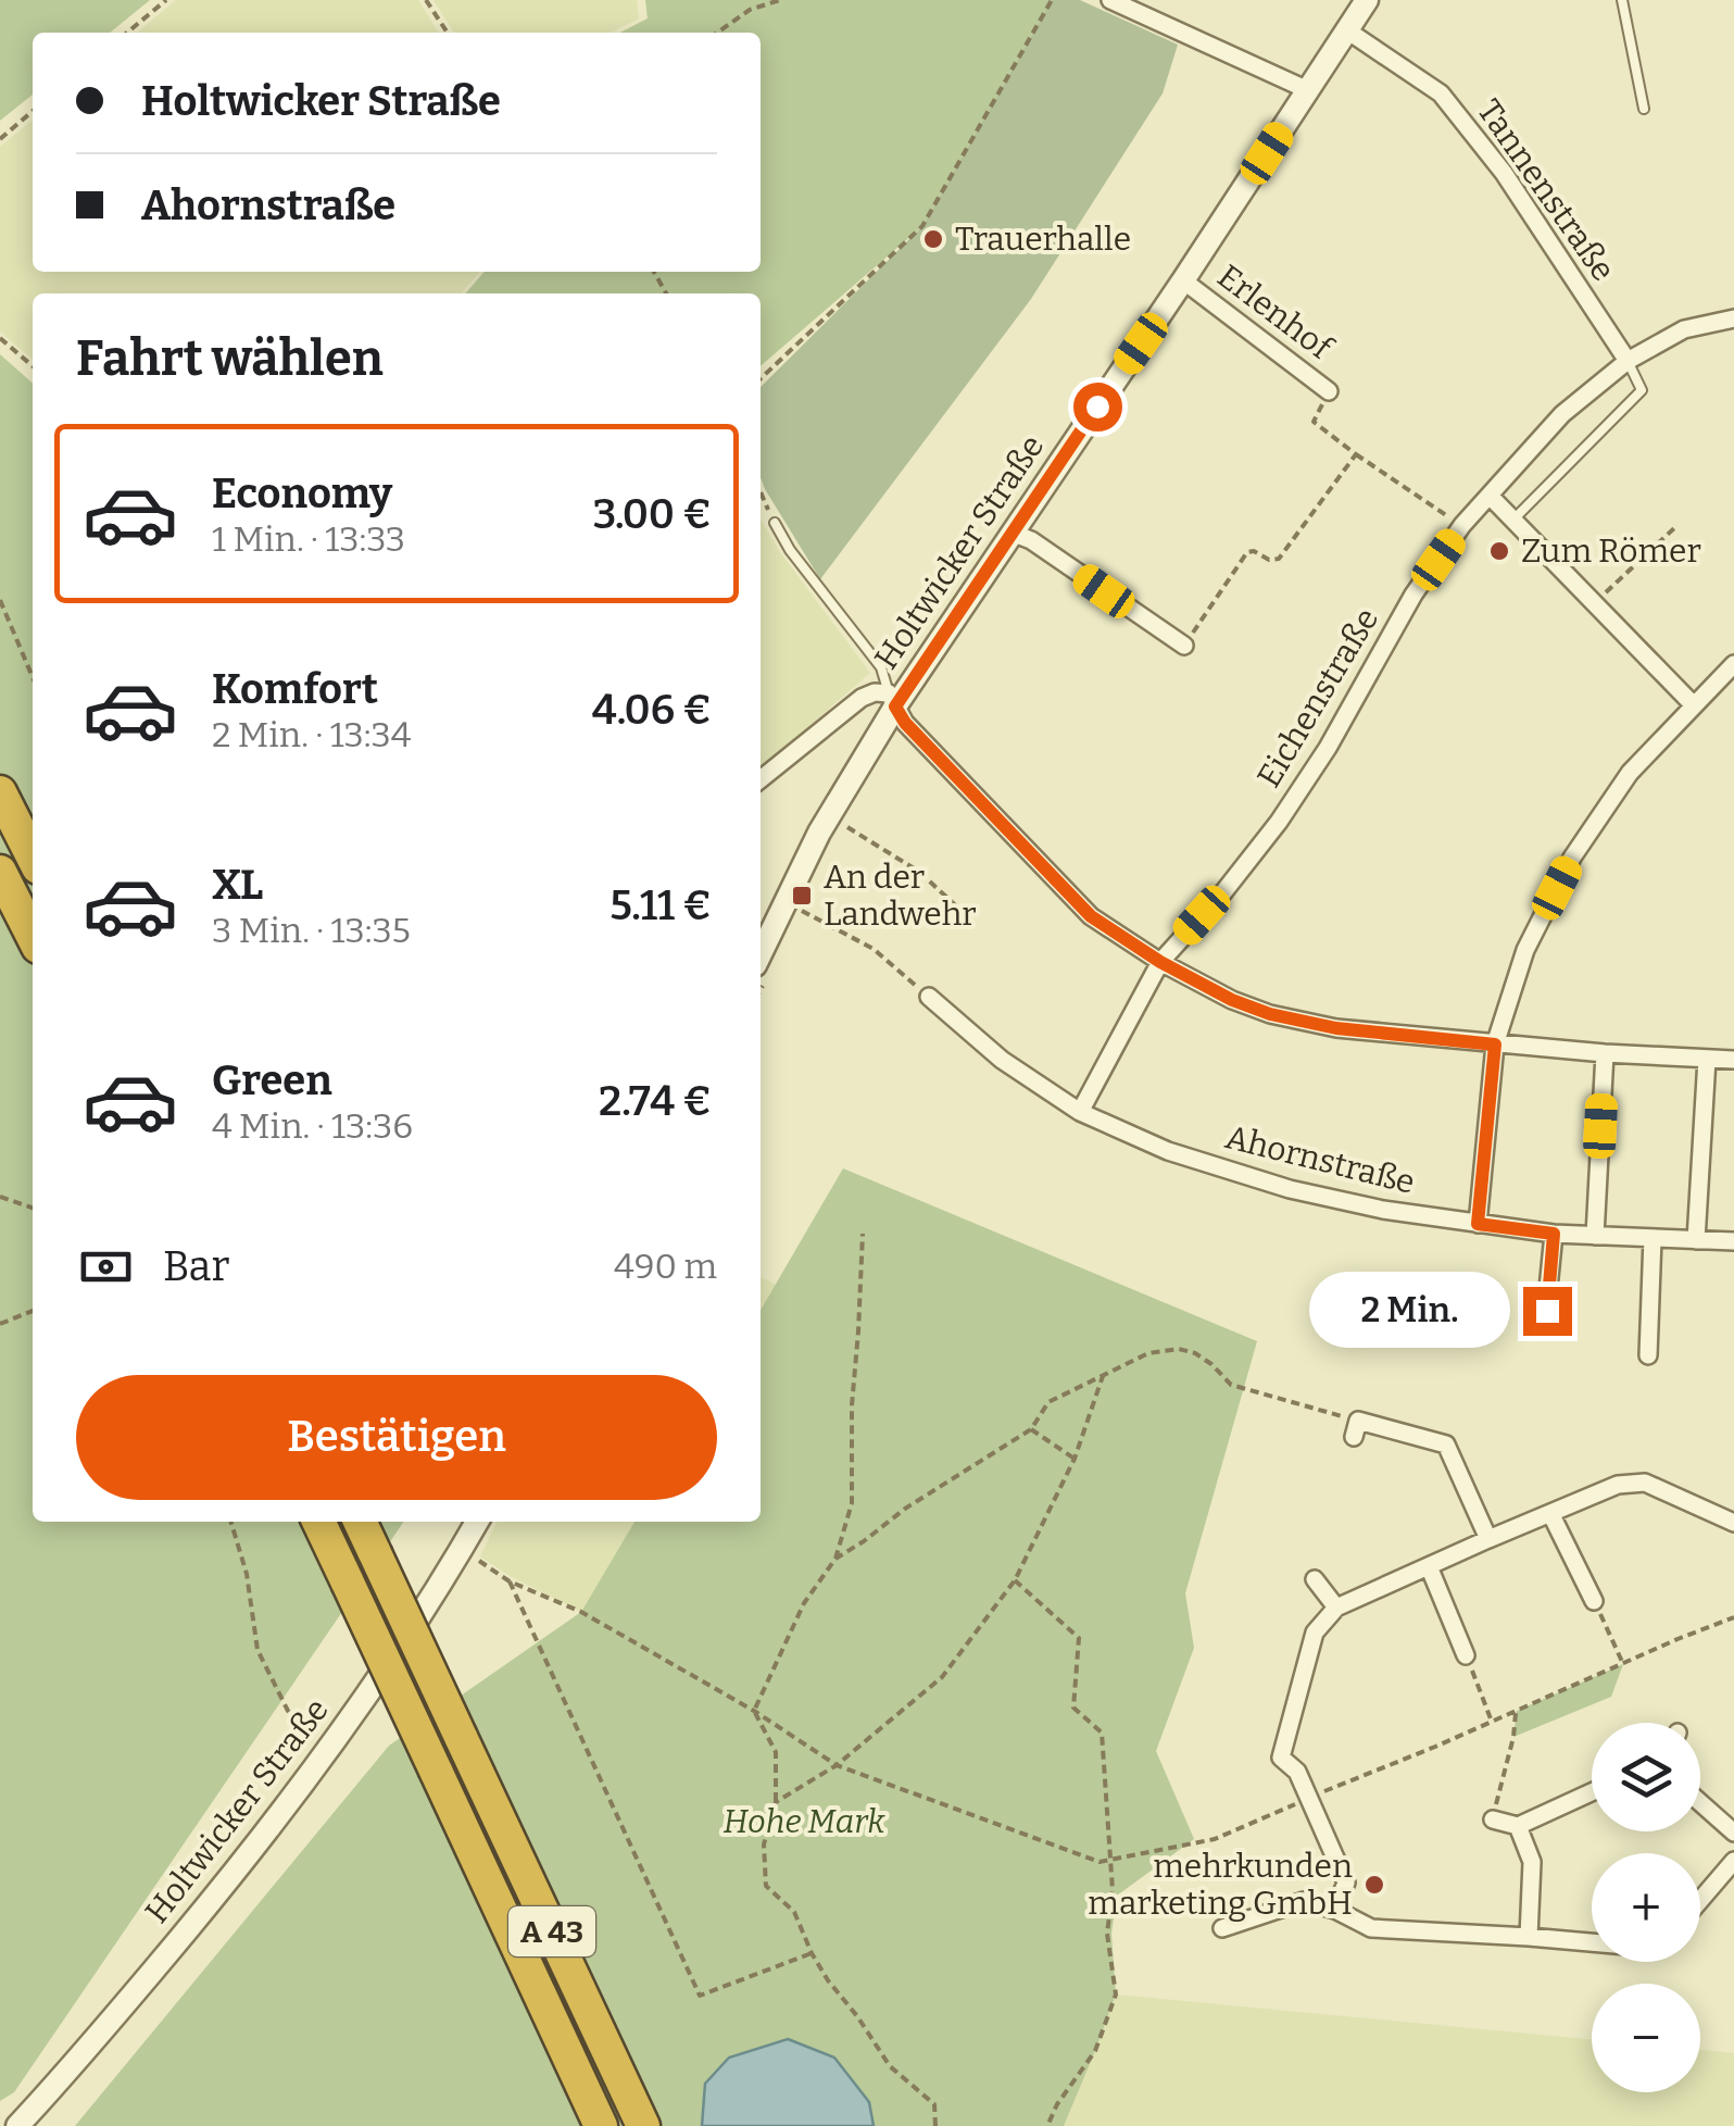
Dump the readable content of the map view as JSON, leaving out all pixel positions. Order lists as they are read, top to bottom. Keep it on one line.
{"streets":{"highway":["A 43"],"street":["Tannenstraße","Erlenhof","Holtwicker Straße","Eichenstraße","Ahornstraße"]},"crossings":[["Tannenstraße","Holtwicker Straße"],["Tannenstraße","Eichenstraße"],["Erlenhof","Holtwicker Straße"]],"parks":["Hohe Mark"],"places":{"other":["Trauerhalle","Zum Römer","mehrkunden marketing GmbH"],"transit":["An der Landwehr"]},"page":{"banner":["Holtwicker Straße","Ahornstraße"],"heading":"Fahrt wählen","list":[{"name":"Economy","note":"1 Min. · 13:33","value":"3.00 €"},{"name":"Komfort","note":"2 Min. · 13:34","value":"4.06 €"},{"name":"XL","note":"3 Min. · 13:35","value":"5.11 €"},{"name":"Green","note":"4 Min. · 13:36","value":"2.74 €"}],"pay":["Bar","490 m"],"bubble":"2 Min.","buttons":"Bestätigen","map_buttons":["+","−"]}}
